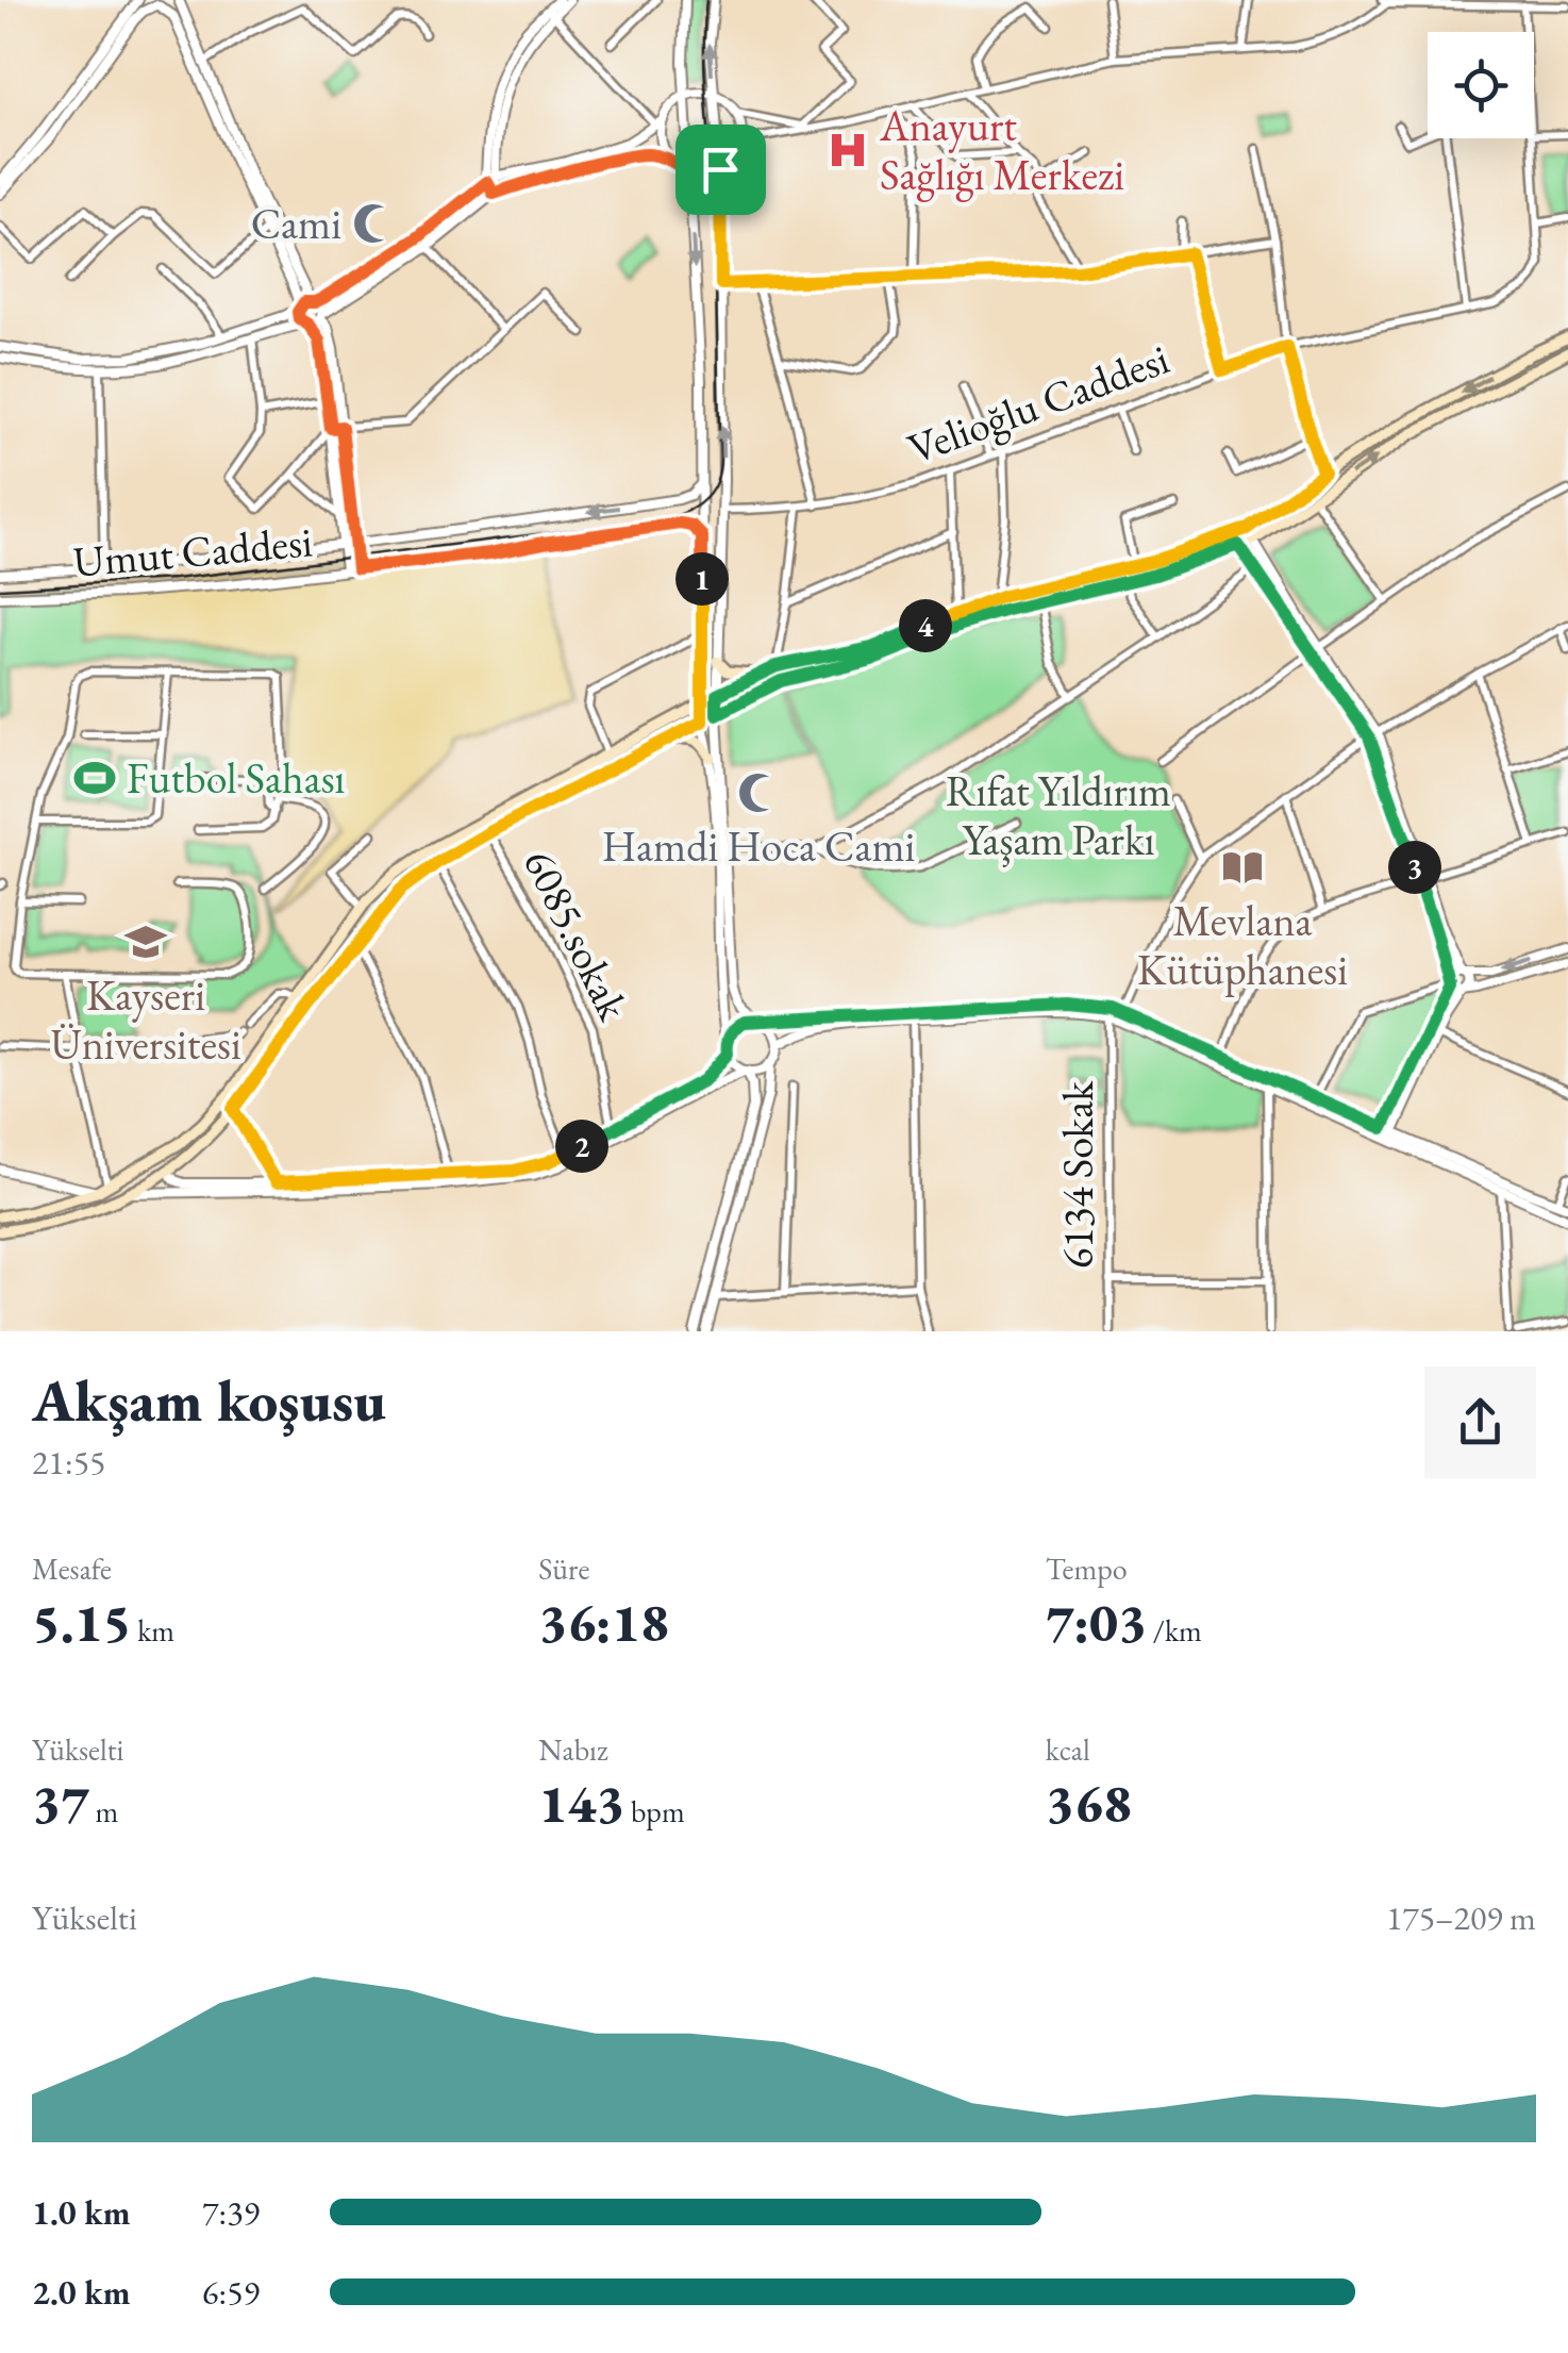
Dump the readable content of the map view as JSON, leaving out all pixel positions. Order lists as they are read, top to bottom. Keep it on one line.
{"streets":{"street":["Velioğlu Caddesi","Umut Caddesi","6085.sokak","6134 Sokak"]},"parks":["Rıfat Yıldırım Yaşam Parkı"],"places":{"hospital":["Anayurt Sağlığı Merkezi"],"mosque":["Cami","Hamdi Hoca Cami"],"sports":["Futbol Sahası"],"library":["Mevlana Kütüphanesi"],"school or university":["Kayseri Üniversitesi"]},"page":{"pins":["1","4","3","2"],"heading":["Akşam koşusu","21:55"],"stats":[["Mesafe","5.15 km"],["Süre","36:18"],["Tempo","7:03 /km"],["Yükselti","37 m"],["Nabız","143 bpm"],["kcal","368"]],"chart":["Yükselti","175–209 m"],"list":[{"name":"1.0 km","note":"7:39"},{"name":"2.0 km","note":"6:59"}]}}
